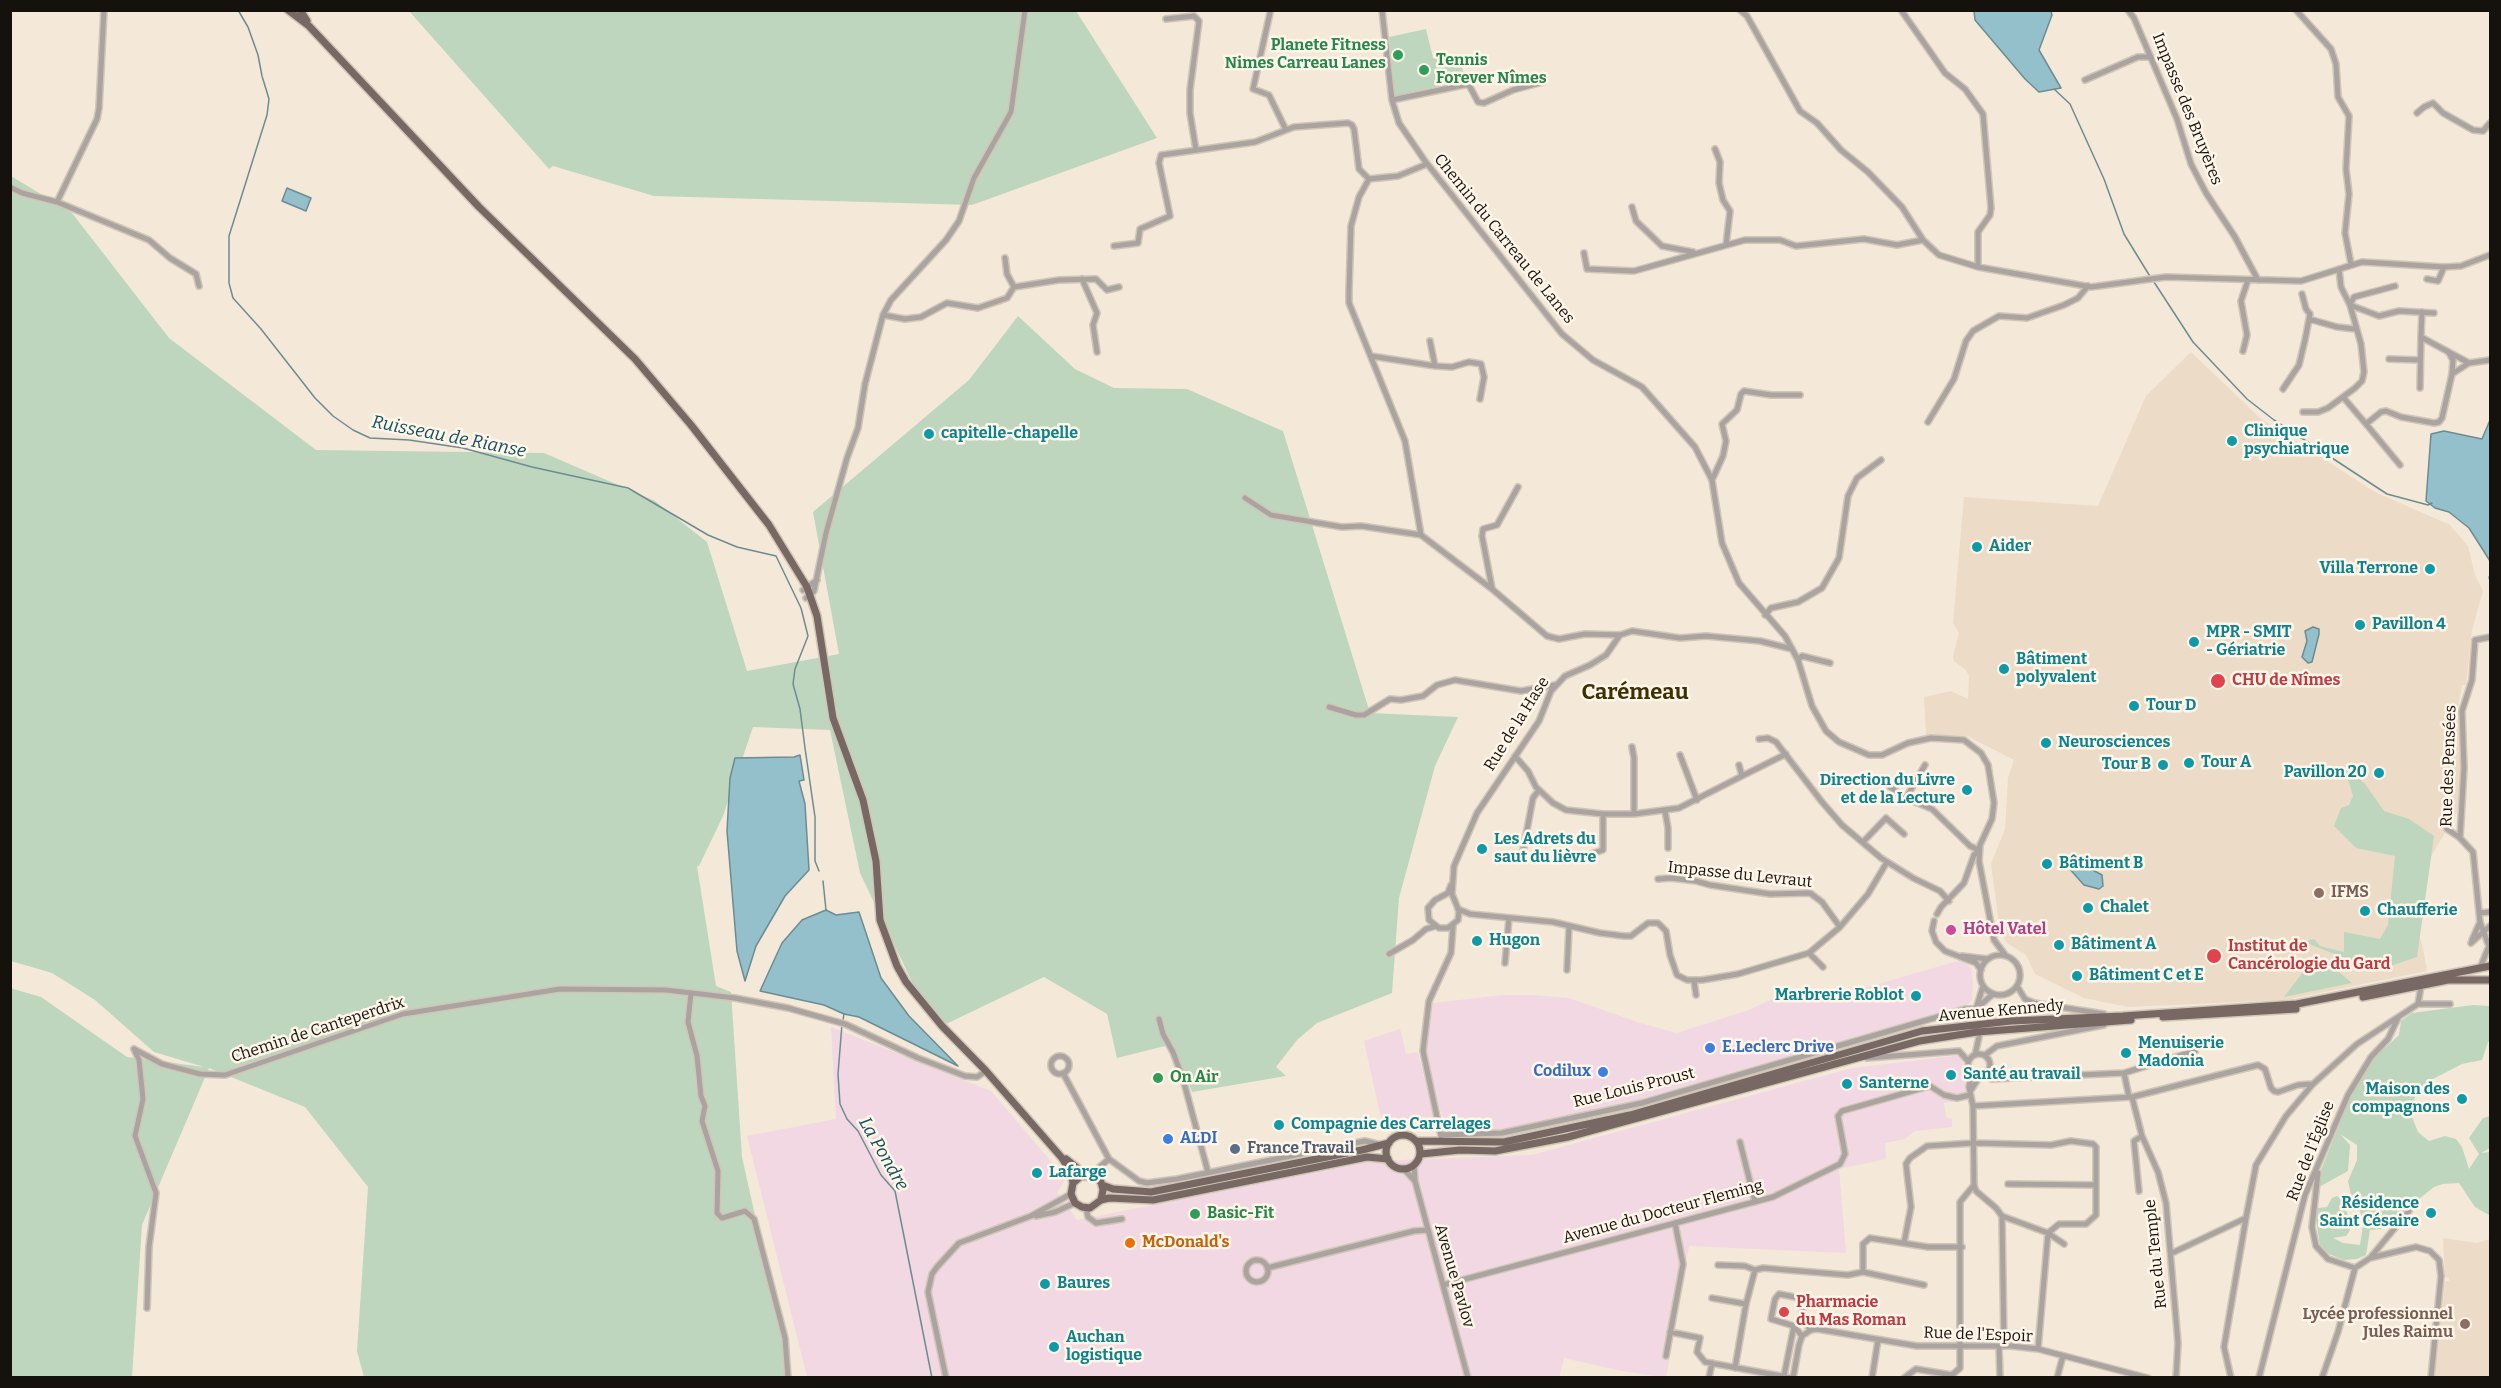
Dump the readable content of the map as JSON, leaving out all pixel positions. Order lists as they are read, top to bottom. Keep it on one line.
{"streets":{"main road":["Avenue Kennedy"],"street":["Impasse des Bruyères","Chemin du Carreau de Lanes","Rue de la Hase","Rue des Pensées","Impasse du Levraut","Chemin de Canteperdrix","Rue Louis Proust","Rue de l'Église","Avenue du Docteur Fleming","Rue du Temple","Avenue Pavlov","Rue de l'Espoir"]},"crossings":[["Avenue Kennedy","Avenue Pavlov"],["Avenue du Docteur Fleming","Avenue Pavlov"]],"districts":["Carémeau"],"water":["Ruisseau de Rianse","La Pondre"],"places":["Planete Fitness Nimes Carreau Lanes","Tennis Forever Nîmes","capitelle-chapelle","Clinique psychiatrique","Aider","Villa Terrone","Pavillon 4","MPR - SMIT - Gériatrie","Bâtiment polyvalent","CHU de Nîmes","Tour D","Neurosciences","Tour A","Tour B","Pavillon 20","Direction du Livre et de la Lecture","Les Adrets du saut du lièvre","Bâtiment B","IFMS","Chalet","Chaufferie","Hôtel Vatel","Hugon","Bâtiment A","Institut de Cancérologie du Gard","Bâtiment C et E","Marbrerie Roblot","E.Leclerc Drive","Menuiserie Madonia","Codilux","Santé au travail","On Air","Santerne","Maison des compagnons","Compagnie des Carrelages","ALDI","France Travail","Lafarge","Résidence Saint Césaire","Basic-Fit","McDonald's","Baures","Pharmacie du Mas Roman","Lycée professionnel Jules Raimu","Auchan logistique"]}
